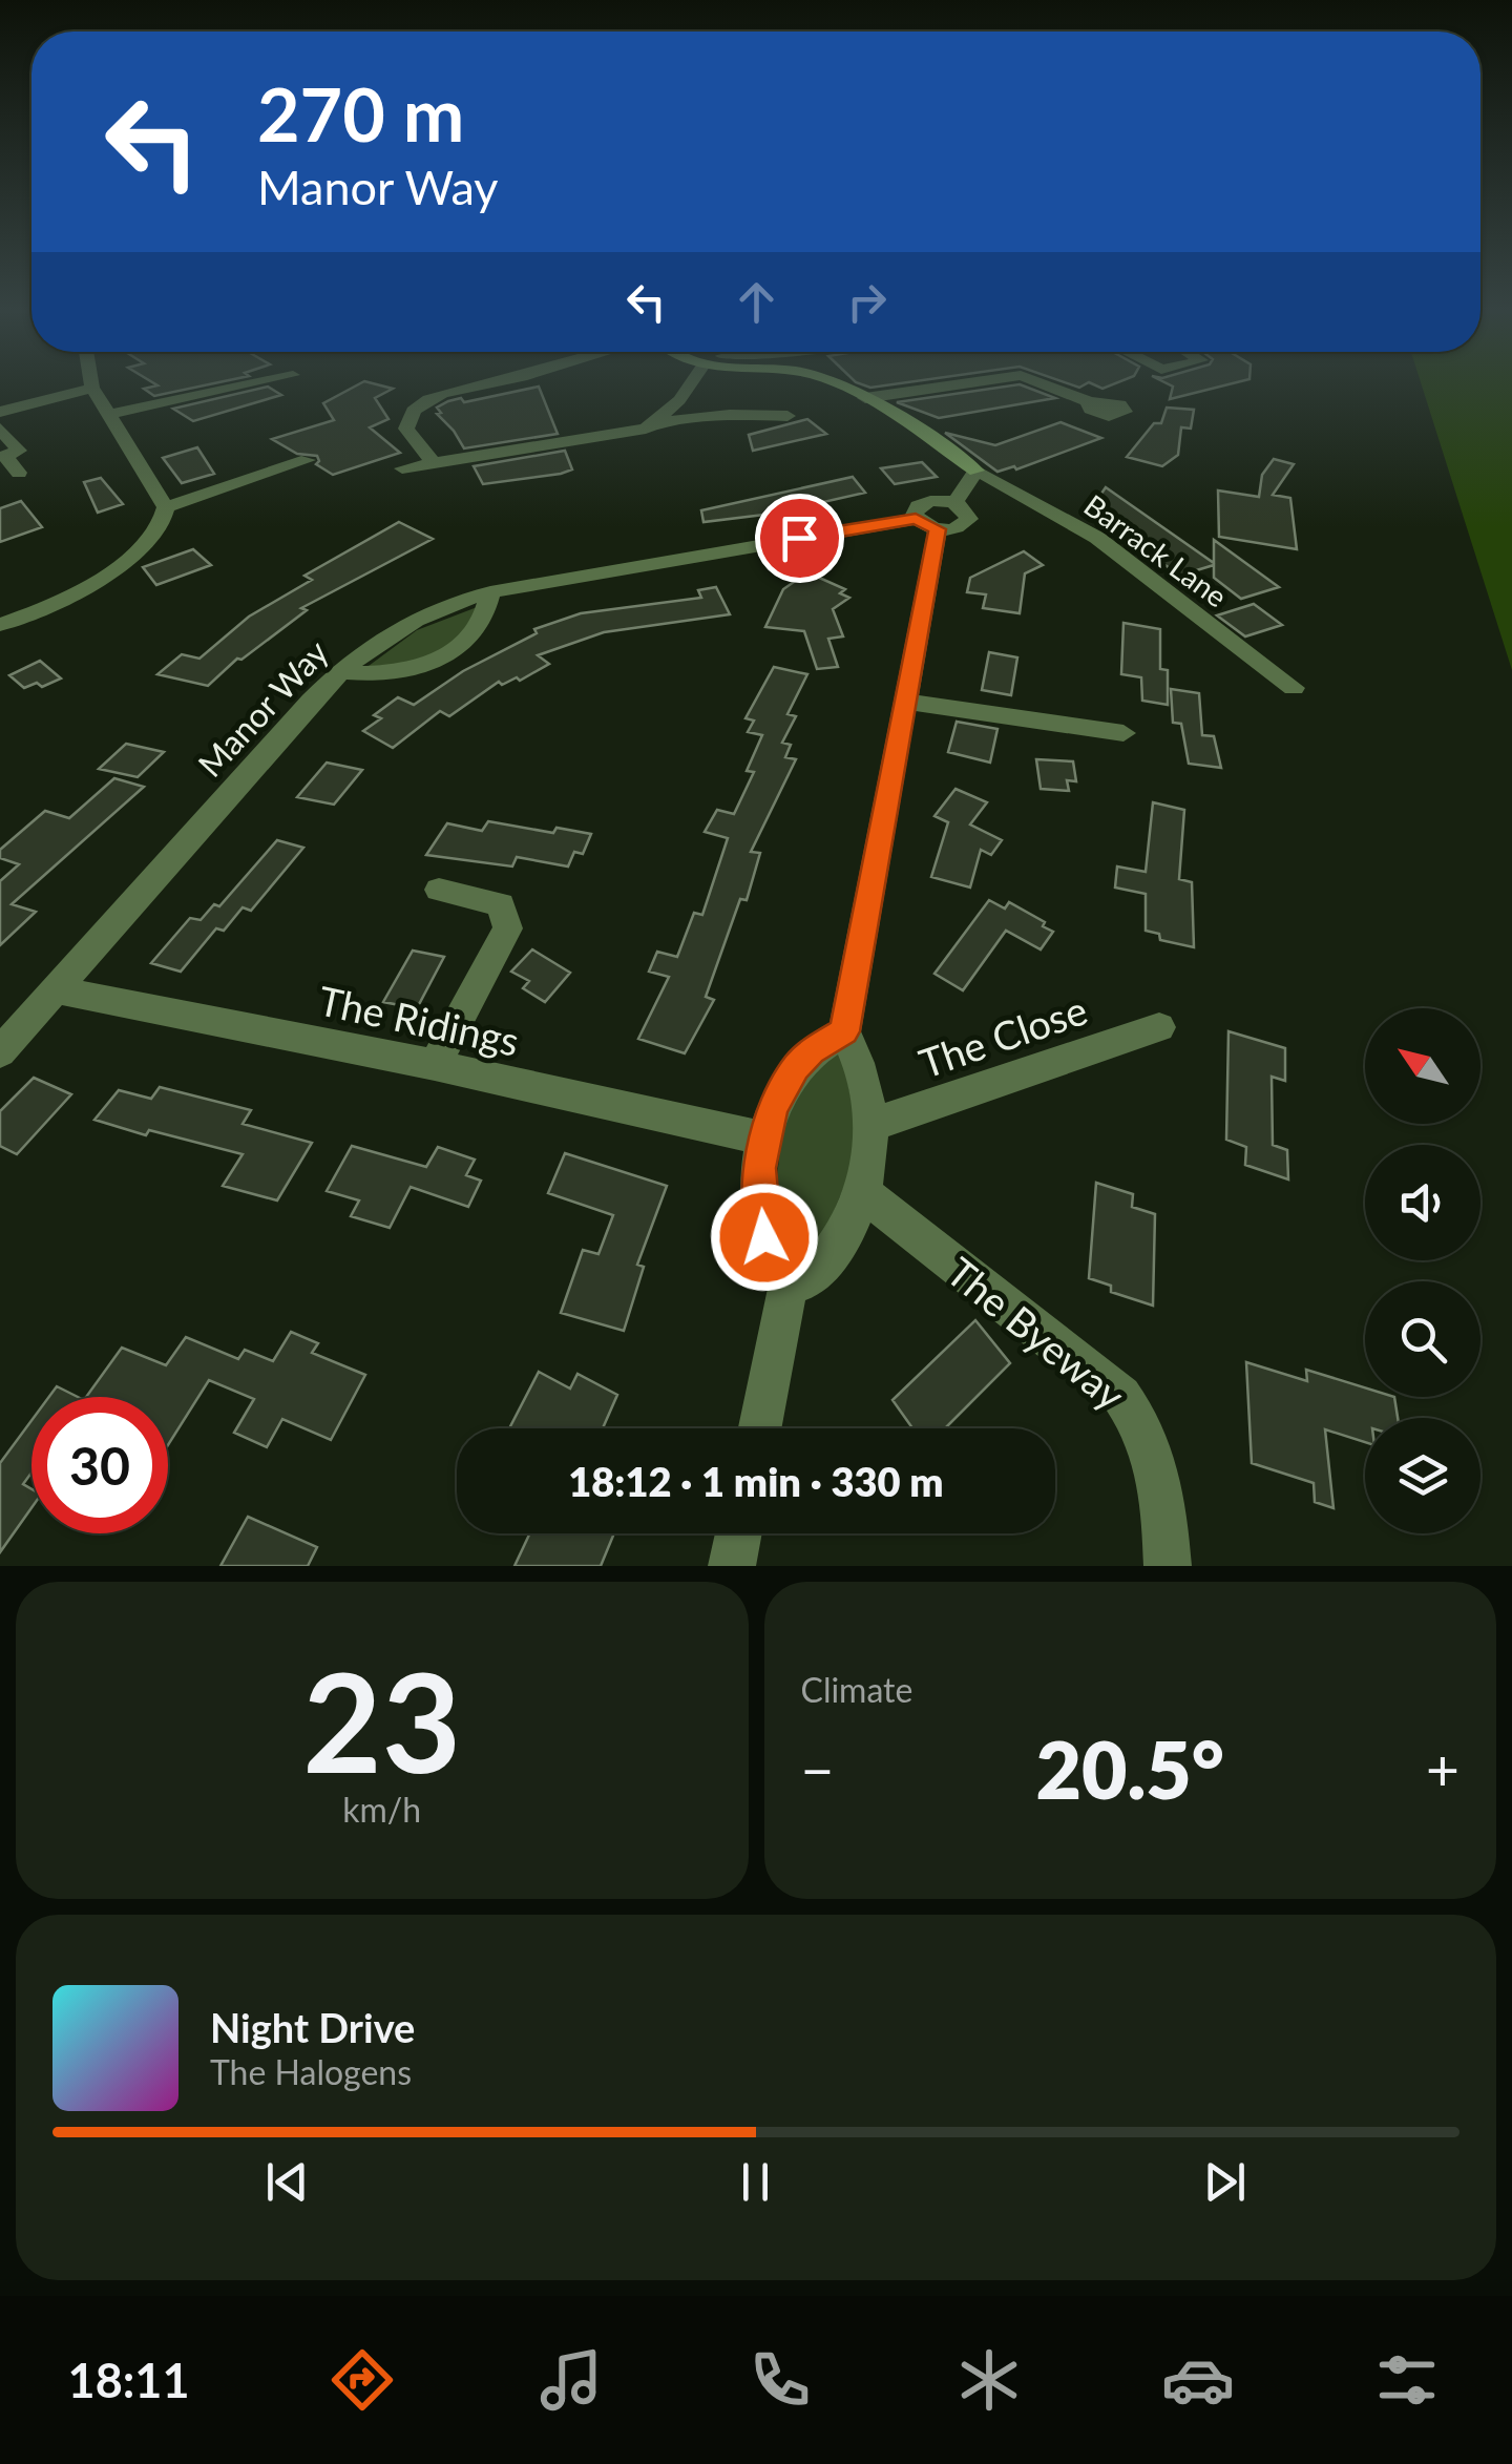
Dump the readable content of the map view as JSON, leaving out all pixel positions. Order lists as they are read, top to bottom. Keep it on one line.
{"streets":{"street":["Barrack Lane","Manor Way","The Ridings","The Close","The Byeway"]},"crossings":[["Manor Way","The Ridings"]],"north":"top left","page":{"turn":["270 m","Manor Way"],"limit":"30","trip":"18:12 · 1 min · 330 m","tile":[["23","km/h"],"Climate"],"heat":["−","20.5°","+"],"song":["Night Drive","The Halogens"],"tabs":"18:11"}}
